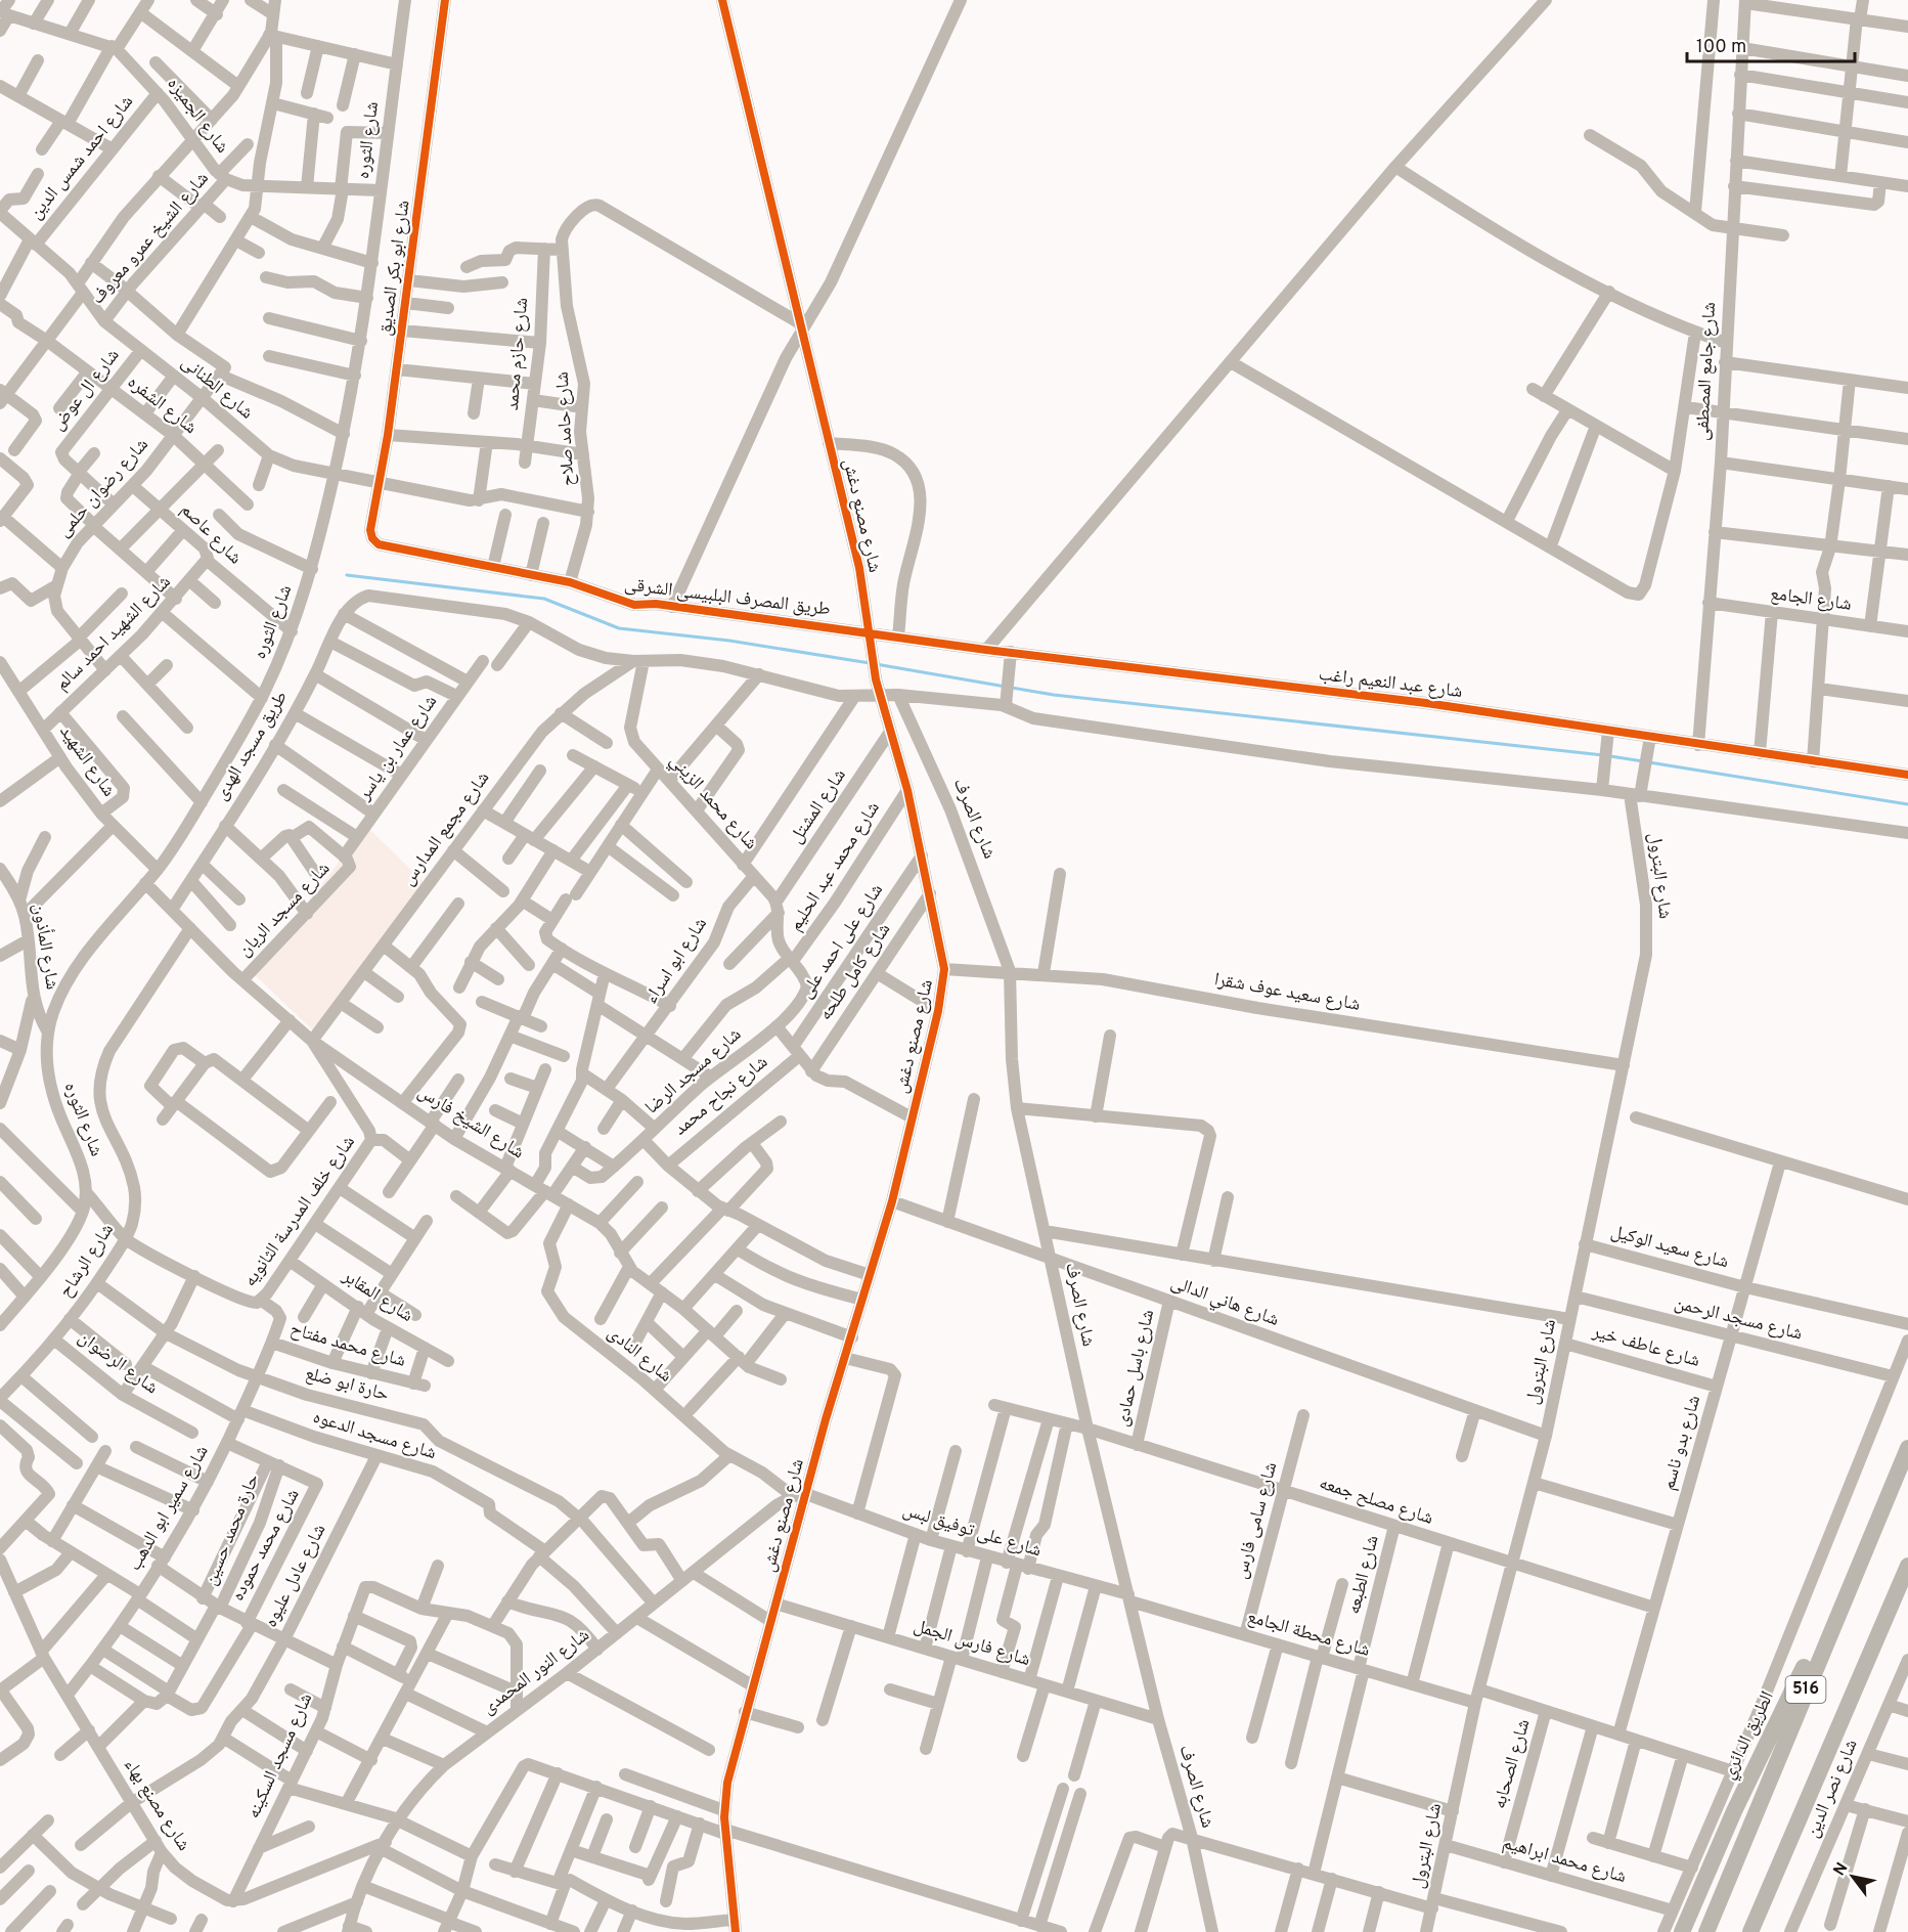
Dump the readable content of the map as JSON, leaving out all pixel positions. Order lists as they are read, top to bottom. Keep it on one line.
{"streets":{"highway":["516","الطريق الدائري"],"street":["شارع الجميزه","شارع الثوره","شارع احمد شمس الدين","شارع الشيخ عمرو معروف","شارع ابو بكر الصديق","شارع حازم محمد","شارع جامع المصطفى","شارع الطنانى","شارع ال عوض","شارع الشفره","شارع حامد صلاح","شارع رضوان حلمى","شارع مصنع دغش","شارع عاصم","طريق المصرف البلبيسى الشرقى","شارع الجامع","شارع الشهيد احمد سالم","شارع عبد النعيم راغب","طريق مسجد الهدى","شارع عمار بن ياسر","شارع الشهيد","شارع محمد الزيني","شارع المشتل","شارع الصرف","شارع مجمع المدارس","شارع محمد عبد الحليم","شارع البترول","شارع مسجد الريان","شارع على احمد على","شارع المأذون","شارع ابو اسراء","شارع كامل طلحه","شارع سعيد عوف شقرا","شارع مسجد الرضا","شارع نجاح محمد","شارع الشيخ فارس","شارع خلف المدرسة الثانويه","شارع سعيد الوكيل","شارع الرشاح","شارع المقابر","شارع هاني الدالى","شارع مسجد الرحمن","شارع محمد مفتاح","شارع عاطف خير","شارع النادى","شارع الرضوان","شارع باسل حمادى","حارة ابو ضلع","شارع مسجد الدعوه","شارع بدو ناسم","شارع مصلح جمعه","شارع سمير ابو الدهب","شارع سامى فارس","حارة محمد حسين","شارع على توفيق لبس","شارع محمد حموده","شارع الطبعه","شارع عادل عليوه","شارع محطة الجامع","شارع فارس الجمل","شارع النور المحمدى","شارع مسجد السكينه","شارع الصحابه","شارع نصر الدين","شارع مصنع بهاء","شارع محمد ابراهيم"]},"crossings":[["شارع الجميزه","شارع الثوره"],["شارع الجميزه","شارع احمد شمس الدين"],["شارع الجميزه","شارع الشيخ عمرو معروف"],["شارع الثوره","شارع الطنانى"],["شارع الثوره","شارع عاصم"],["شارع الثوره","شارع الشهيد"],["شارع الثوره","شارع المأذون"],["شارع الثوره","شارع الشيخ فارس"],["شارع احمد شمس الدين","شارع الطنانى"],["شارع الشيخ عمرو معروف","شارع الطنانى"],["شارع ابو بكر الصديق","شارع الطنانى"],["شارع ابو بكر الصديق","طريق المصرف البلبيسى الشرقى"],["شارع جامع المصطفى","شارع الجامع"],["شارع جامع المصطفى","شارع عبد النعيم راغب"],["شارع الطنانى","شارع ال عوض"],["شارع الطنانى","شارع حامد صلاح"],["شارع الطنانى","شارع رضوان حلمى"],["شارع ال عوض","شارع الشفره"],["شارع ال عوض","شارع رضوان حلمى"],["شارع الشفره","شارع رضوان حلمى"],["شارع حامد صلاح","شارع مصنع دغش"],["شارع حامد صلاح","طريق المصرف البلبيسى الشرقى"],["شارع رضوان حلمى","شارع عاصم"],["شارع مصنع دغش","طريق المصرف البلبيسى الشرقى"],["شارع مصنع دغش","شارع عبد النعيم راغب"],["شارع مصنع دغش","شارع المشتل"],["شارع مصنع دغش","شارع محمد عبد الحليم"],["شارع مصنع دغش","شارع على احمد على"],["شارع مصنع دغش","شارع كامل طلحه"],["شارع مصنع دغش","شارع سعيد عوف شقرا"],["شارع مصنع دغش","شارع هاني الدالى"],["شارع مصنع دغش","شارع النادى"],["شارع مصنع دغش","شارع على توفيق لبس"],["شارع مصنع دغش","شارع فارس الجمل"],["شارع مصنع دغش","شارع النور المحمدى"],["شارع عاصم","شارع الشهيد احمد سالم"],["طريق المصرف البلبيسى الشرقى","شارع عبد النعيم راغب"],["شارع الشهيد احمد سالم","شارع الشهيد"],["شارع عبد النعيم راغب","شارع البترول"],["طريق مسجد الهدى","شارع الشيخ فارس"],["شارع عمار بن ياسر","شارع مسجد الريان"],["شارع محمد الزيني","شارع المشتل"],["شارع محمد الزيني","شارع مجمع المدارس"],["شارع محمد الزيني","شارع ابو اسراء"],["شارع الصرف","شارع سعيد عوف شقرا"],["شارع الصرف","شارع هاني الدالى"],["شارع الصرف","شارع مصلح جمعه"],["شارع الصرف","شارع على توفيق لبس"],["شارع الصرف","شارع محطة الجامع"],["شارع الصرف","شارع فارس الجمل"],["شارع مجمع المدارس","شارع الشيخ فارس"],["شارع محمد عبد الحليم","شارع مسجد الرضا"],["شارع البترول","شارع سعيد عوف شقرا"],["شارع البترول","شارع سعيد الوكيل"],["شارع البترول","شارع هاني الدالى"],["شارع البترول","شارع مسجد الرحمن"],["شارع البترول","شارع عاطف خير"],["شارع البترول","شارع مصلح جمعه"],["شارع البترول","شارع محطة الجامع"],["شارع البترول","شارع محمد ابراهيم"],["شارع مسجد الريان","شارع الشيخ فارس"],["شارع على احمد على","شارع نجاح محمد"],["شارع الشيخ فارس","شارع الرشاح"],["شارع الشيخ فارس","شارع النادى"],["شارع خلف المدرسة الثانويه","شارع الرشاح"],["شارع خلف المدرسة الثانويه","شارع المقابر"],["شارع خلف المدرسة الثانويه","شارع سمير ابو الدهب"],["شارع سعيد الوكيل","شارع بدو ناسم"],["شارع الرشاح","شارع الرضوان"],["شارع الرشاح","حارة ابو ضلع"],["شارع المقابر","شارع محمد مفتاح"],["شارع هاني الدالى","شارع باسل حمادى"],["شارع مسجد الرحمن","شارع بدو ناسم"],["شارع محمد مفتاح","شارع سمير ابو الدهب"],["شارع عاطف خير","شارع بدو ناسم"],["شارع النادى","شارع على توفيق لبس"],["شارع النادى","شارع النور المحمدى"],["شارع باسل حمادى","شارع مصلح جمعه"],["حارة ابو ضلع","شارع سمير ابو الدهب"],["حارة ابو ضلع","شارع النور المحمدى"],["شارع مسجد الدعوه","شارع سمير ابو الدهب"],["شارع مسجد الدعوه","شارع عادل عليوه"],["شارع بدو ناسم","شارع مصلح جمعه"],["شارع مصلح جمعه","شارع سامى فارس"],["شارع مصلح جمعه","شارع على توفيق لبس"],["شارع مصلح جمعه","شارع الطبعه"],["شارع سمير ابو الدهب","شارع مصنع بهاء"],["شارع سامى فارس","شارع محطة الجامع"],["حارة محمد حسين","شارع محمد حموده"],["شارع على توفيق لبس","شارع محطة الجامع"],["شارع على توفيق لبس","شارع النور المحمدى"],["شارع الطبعه","شارع محطة الجامع"],["شارع عادل عليوه","شارع مصنع بهاء"],["شارع مسجد السكينه","شارع مصنع بهاء"],["شارع الصحابه","شارع محمد ابراهيم"]],"scale_bar":"100 m","north":"top left"}
